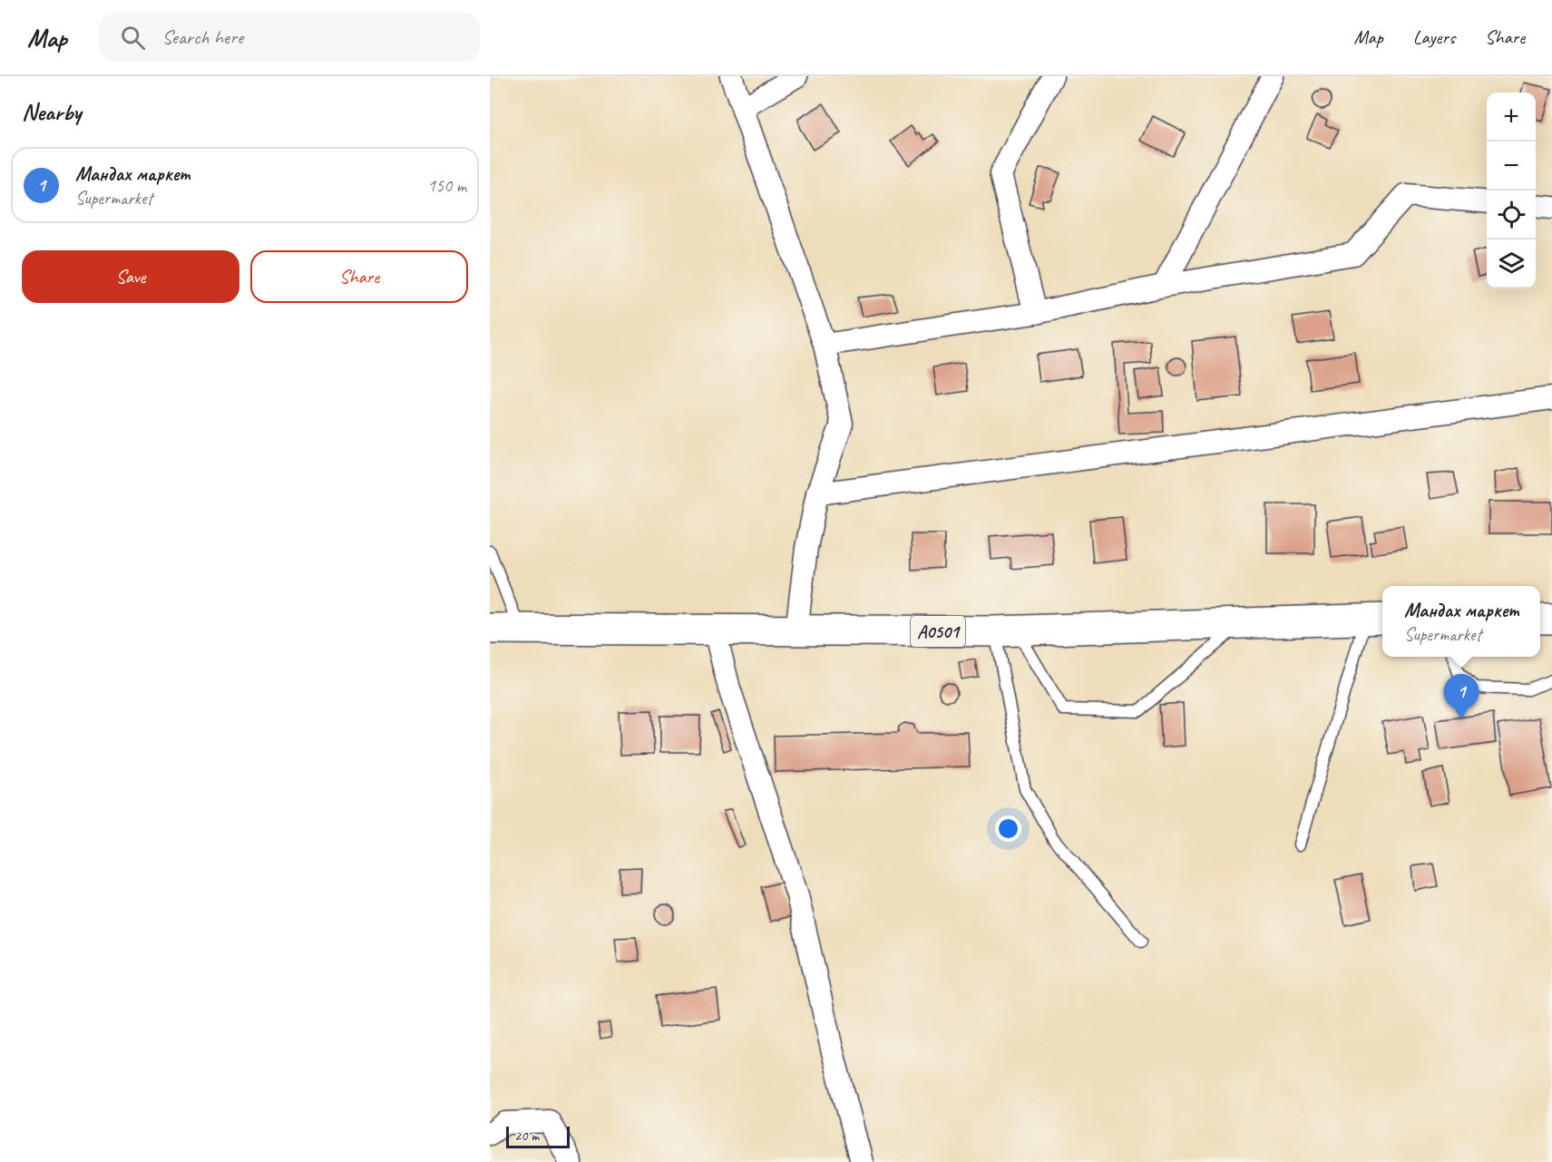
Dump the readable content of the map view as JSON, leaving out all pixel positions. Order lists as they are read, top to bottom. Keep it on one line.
{"streets":{"highway":["A0501"]},"scale_bar":"20 m","page":{"header":"Map","search":"Search here","nav":["Map","Layers","Share"],"heading":"Nearby","map_buttons":["+","−"],"list":[{"mark":"1","name":"Мандах маркет","note":"Supermarket","value":"150 m"}],"buttons":["Save","Share"],"popup":["Мандах маркет","Supermarket"],"pins":"1","scale":"20 m"}}
